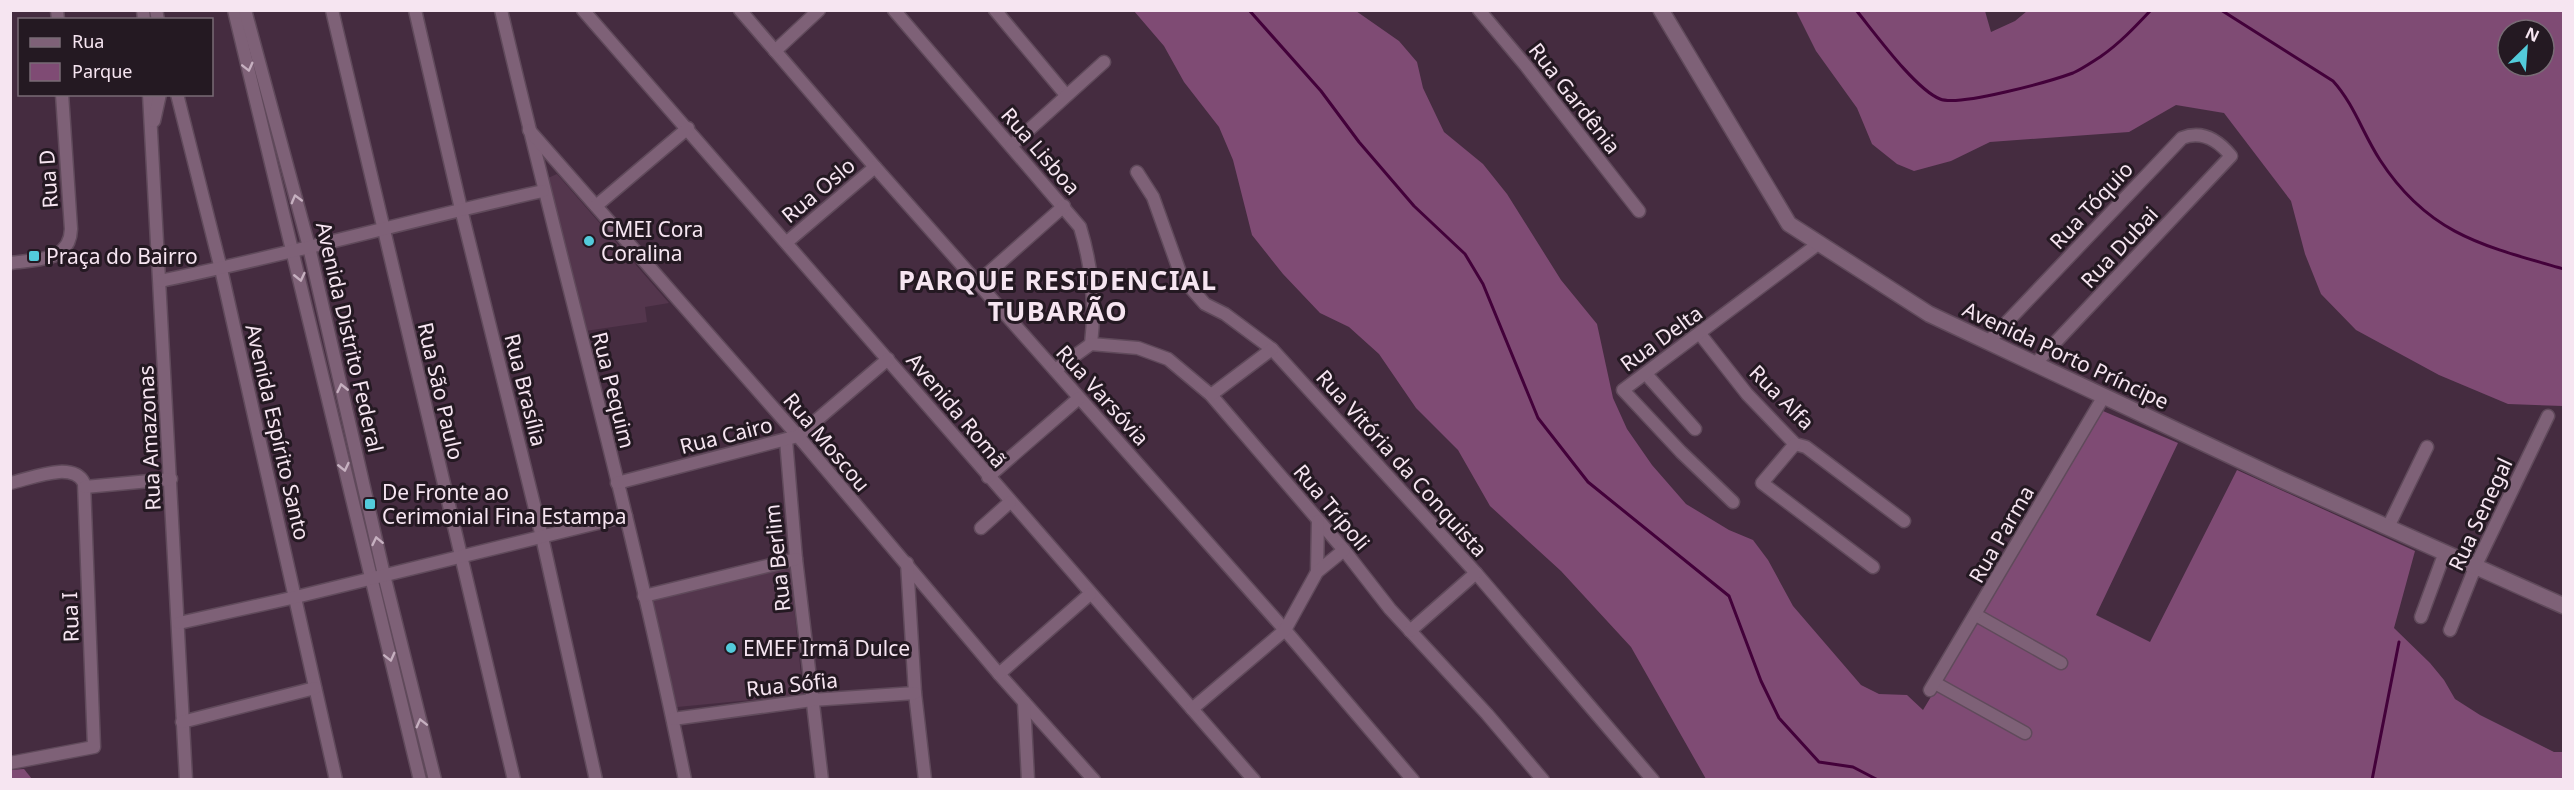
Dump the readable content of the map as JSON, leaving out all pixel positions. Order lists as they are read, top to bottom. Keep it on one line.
{"streets":{"street":["Rua Gardênia","Rua Lisboa","Rua D","Rua Oslo","Rua Tóquio","Rua Dubai","Avenida Distrito Federal","Rua Delta","Avenida Porto Príncipe","Rua Brasília","Rua Pequim","Rua São Paulo","Rua Varsóvia","Rua Alfa","Avenida Romã","Avenida Espírito Santo","Rua Cairo","Rua Amazonas","Rua Moscou","Rua Vitória da Conquista","Rua Trípoli","Rua Senegal","Rua Parma","Rua Berlim","Rua I","Rua Sófia"]},"crossings":[["Rua Lisboa","Rua Trípoli"],["Rua Oslo","Rua Varsóvia"],["Rua Oslo","Avenida Romã"],["Rua Tóquio","Rua Dubai"],["Rua Tóquio","Avenida Porto Príncipe"],["Rua Dubai","Avenida Porto Príncipe"],["Rua Delta","Avenida Porto Príncipe"],["Rua Delta","Rua Alfa"],["Avenida Porto Príncipe","Rua Senegal"],["Avenida Porto Príncipe","Rua Parma"],["Rua Pequim","Rua Cairo"],["Rua Pequim","Rua Moscou"],["Rua Pequim","Rua Sófia"],["Avenida Romã","Rua Cairo"],["Rua Cairo","Rua Moscou"],["Rua Cairo","Rua Berlim"],["Rua Moscou","Rua Berlim"],["Rua Berlim","Rua Sófia"]],"districts":["PARQUE RESIDENCIAL TUBARÃO"],"places":{"other":["CMEI Cora Coralina","EMEF Irmã Dulce"],"transit":["Praça do Bairro","De Fronte ao Cerimonial Fina Estampa"]},"legend":["Rua","Parque"],"north":"top right"}
